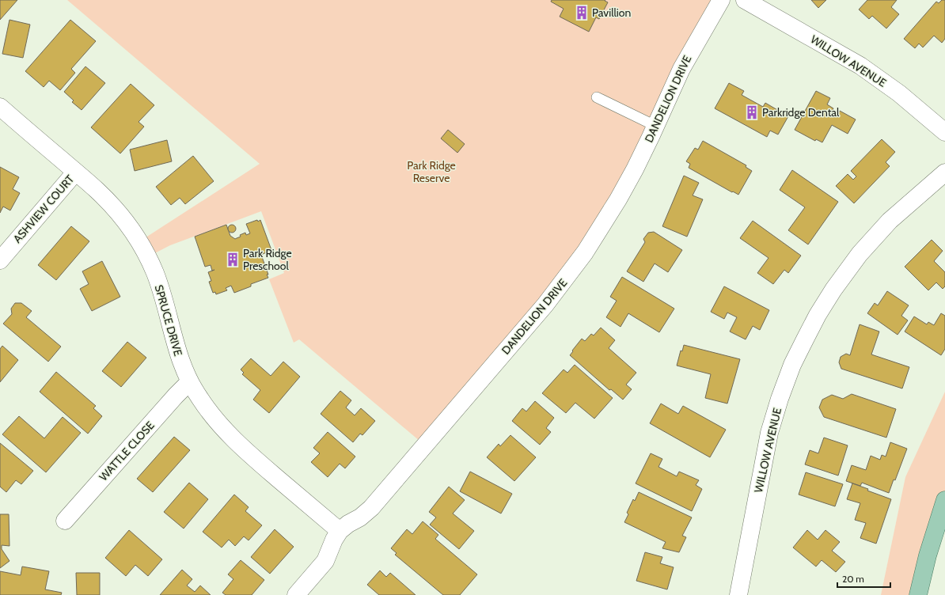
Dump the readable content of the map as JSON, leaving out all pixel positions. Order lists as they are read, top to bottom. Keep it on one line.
{"streets":{"street":["WILLOW AVENUE","DANDELION DRIVE","ASHVIEW COURT","SPRUCE DRIVE","WATTLE CLOSE"]},"crossings":[["DANDELION DRIVE","SPRUCE DRIVE"],["ASHVIEW COURT","SPRUCE DRIVE"],["SPRUCE DRIVE","WATTLE CLOSE"]],"parks":["Park Ridge Reserve"],"places":{"building":["Pavillion","Parkridge Dental","Park Ridge Preschool"]},"scale_bar":"20 m"}
